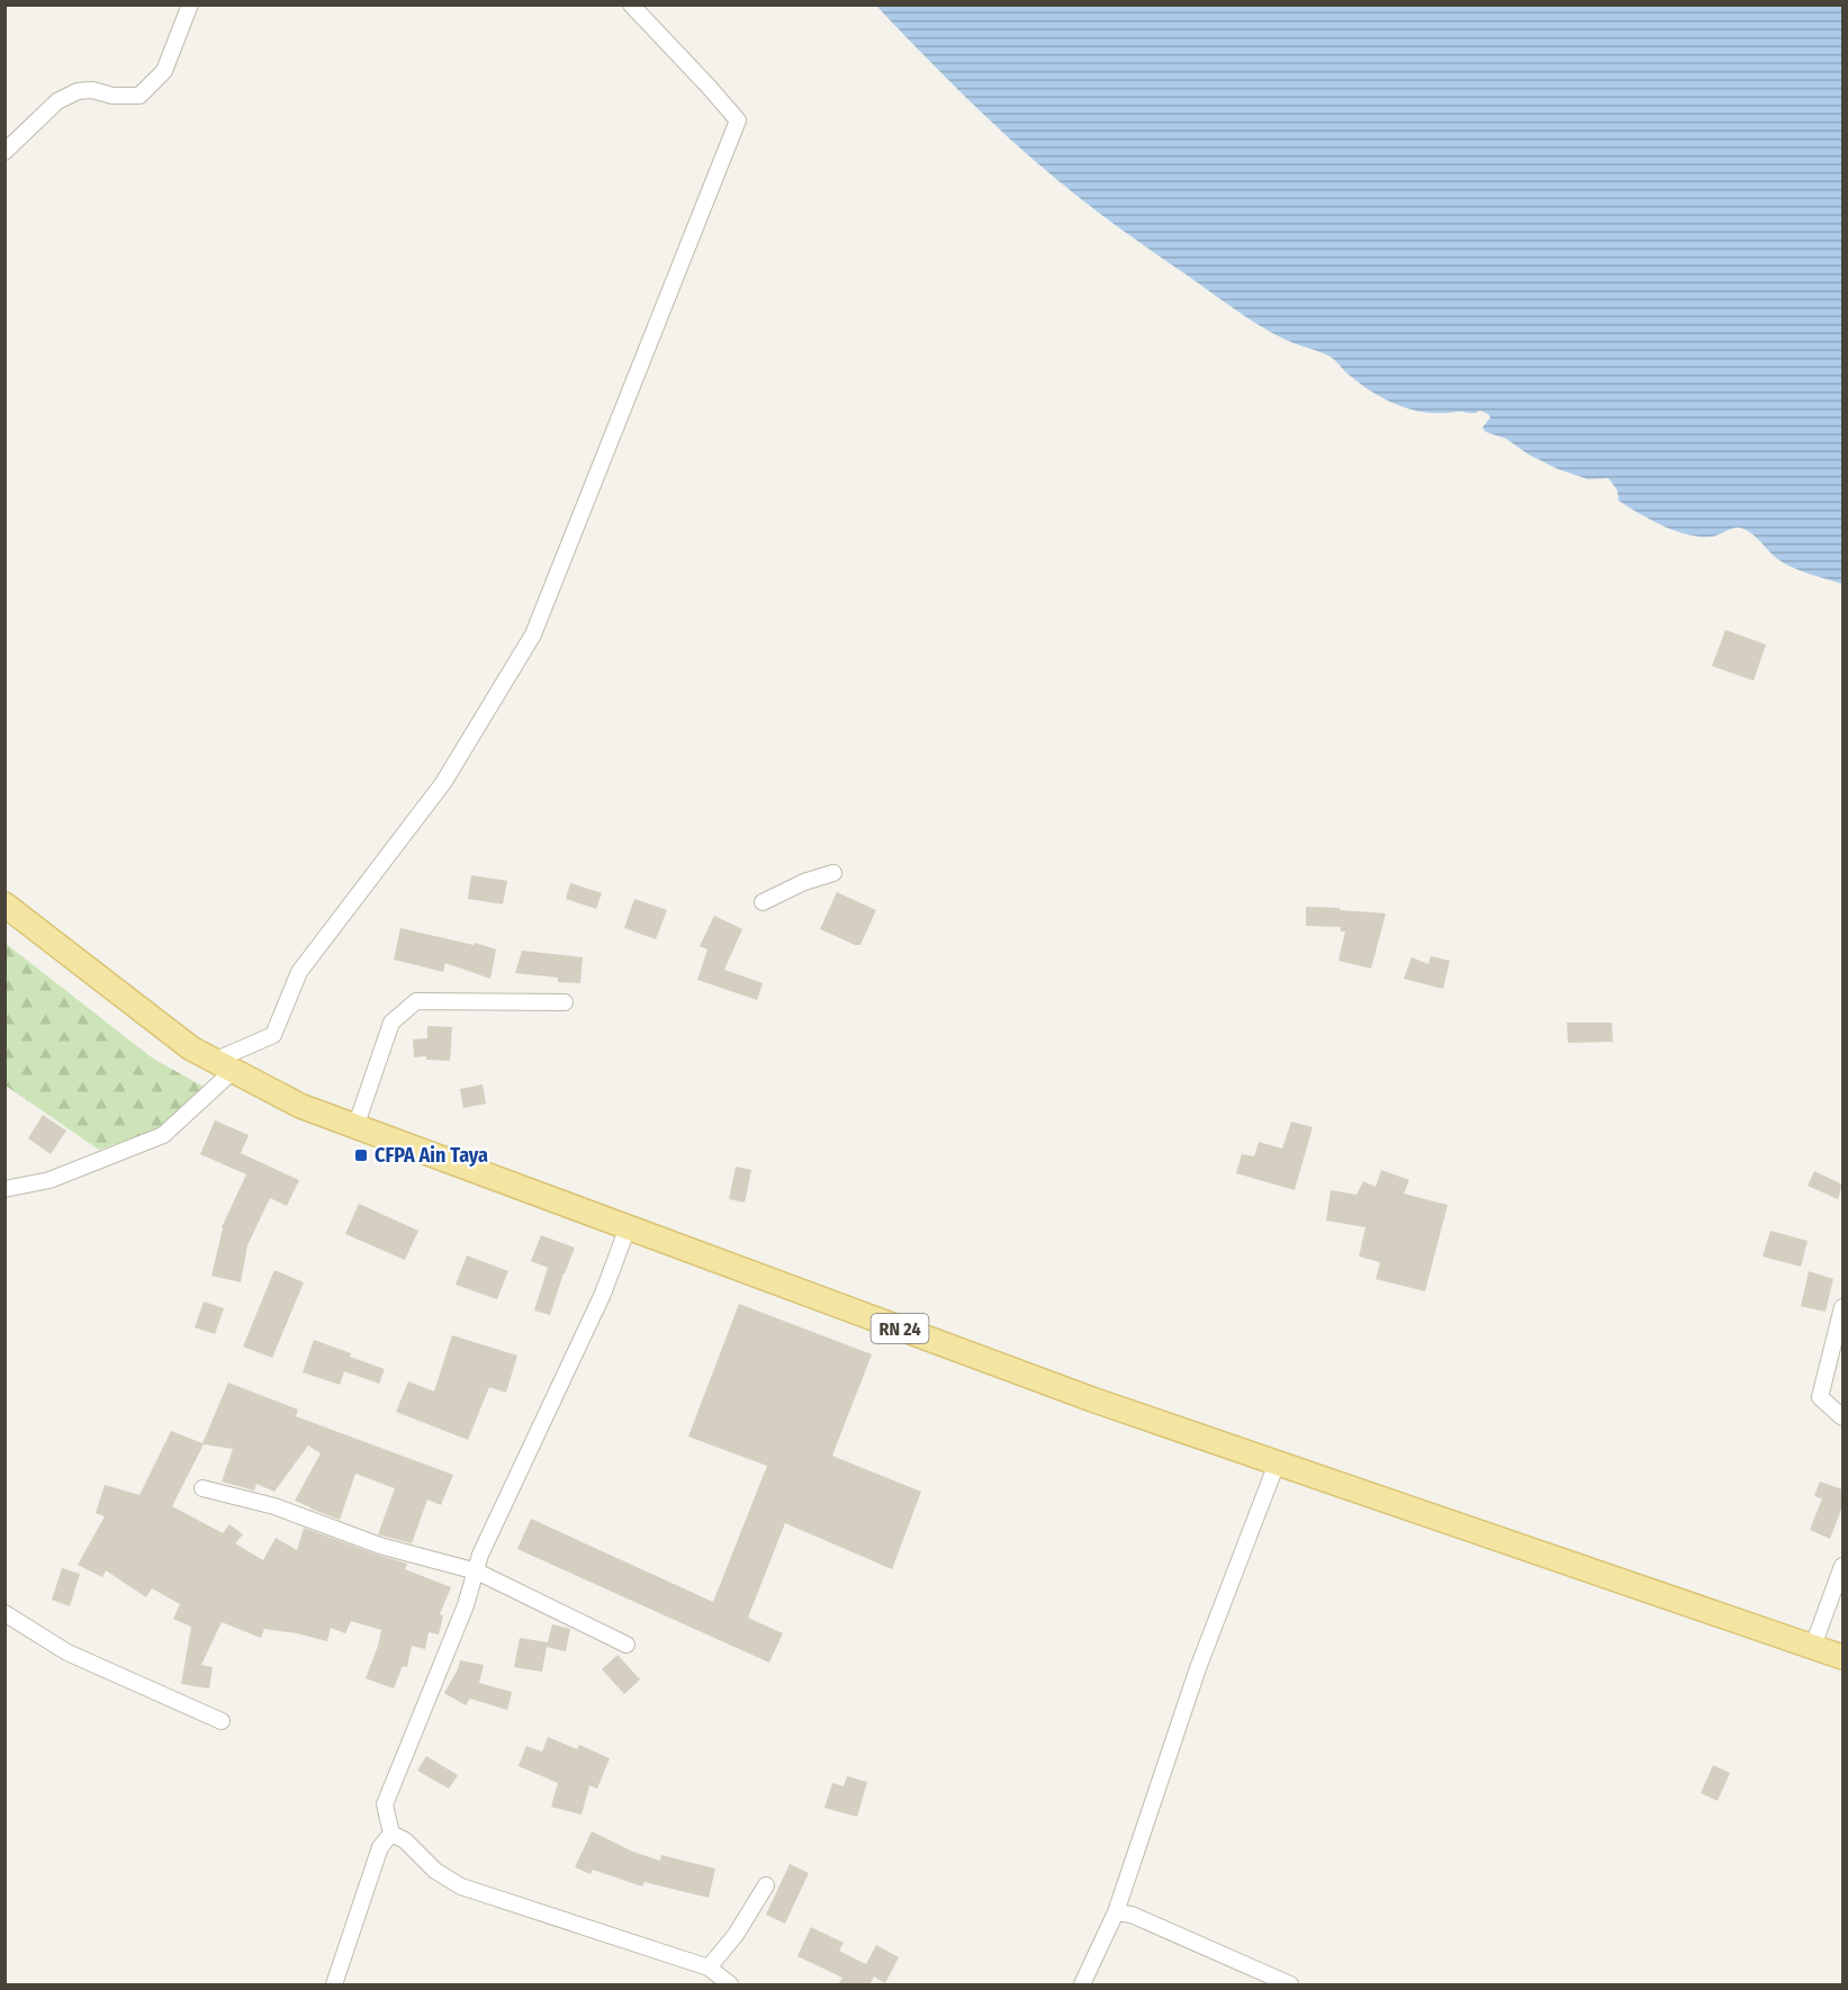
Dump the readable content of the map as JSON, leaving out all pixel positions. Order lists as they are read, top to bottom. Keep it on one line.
{"streets":{"main road":["RN 24"]},"places":{"transit":["CFPA Ain Taya"]}}
